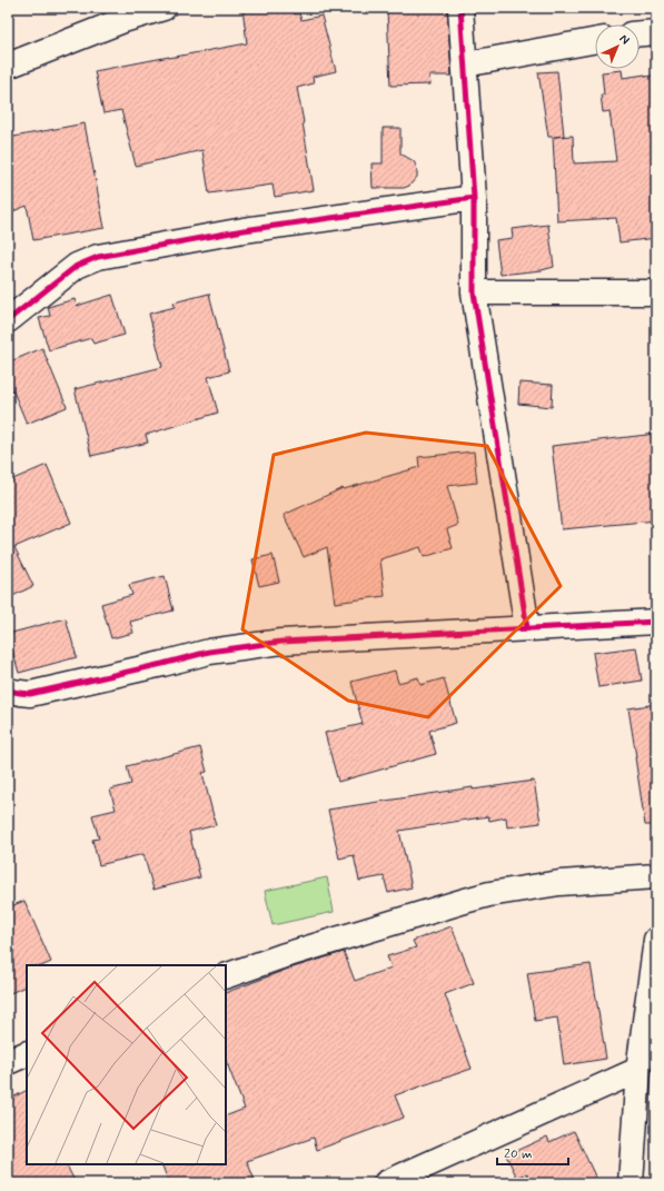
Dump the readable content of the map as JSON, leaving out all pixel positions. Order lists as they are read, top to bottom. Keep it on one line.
{"scale_bar":"20 m","north":"top right"}
